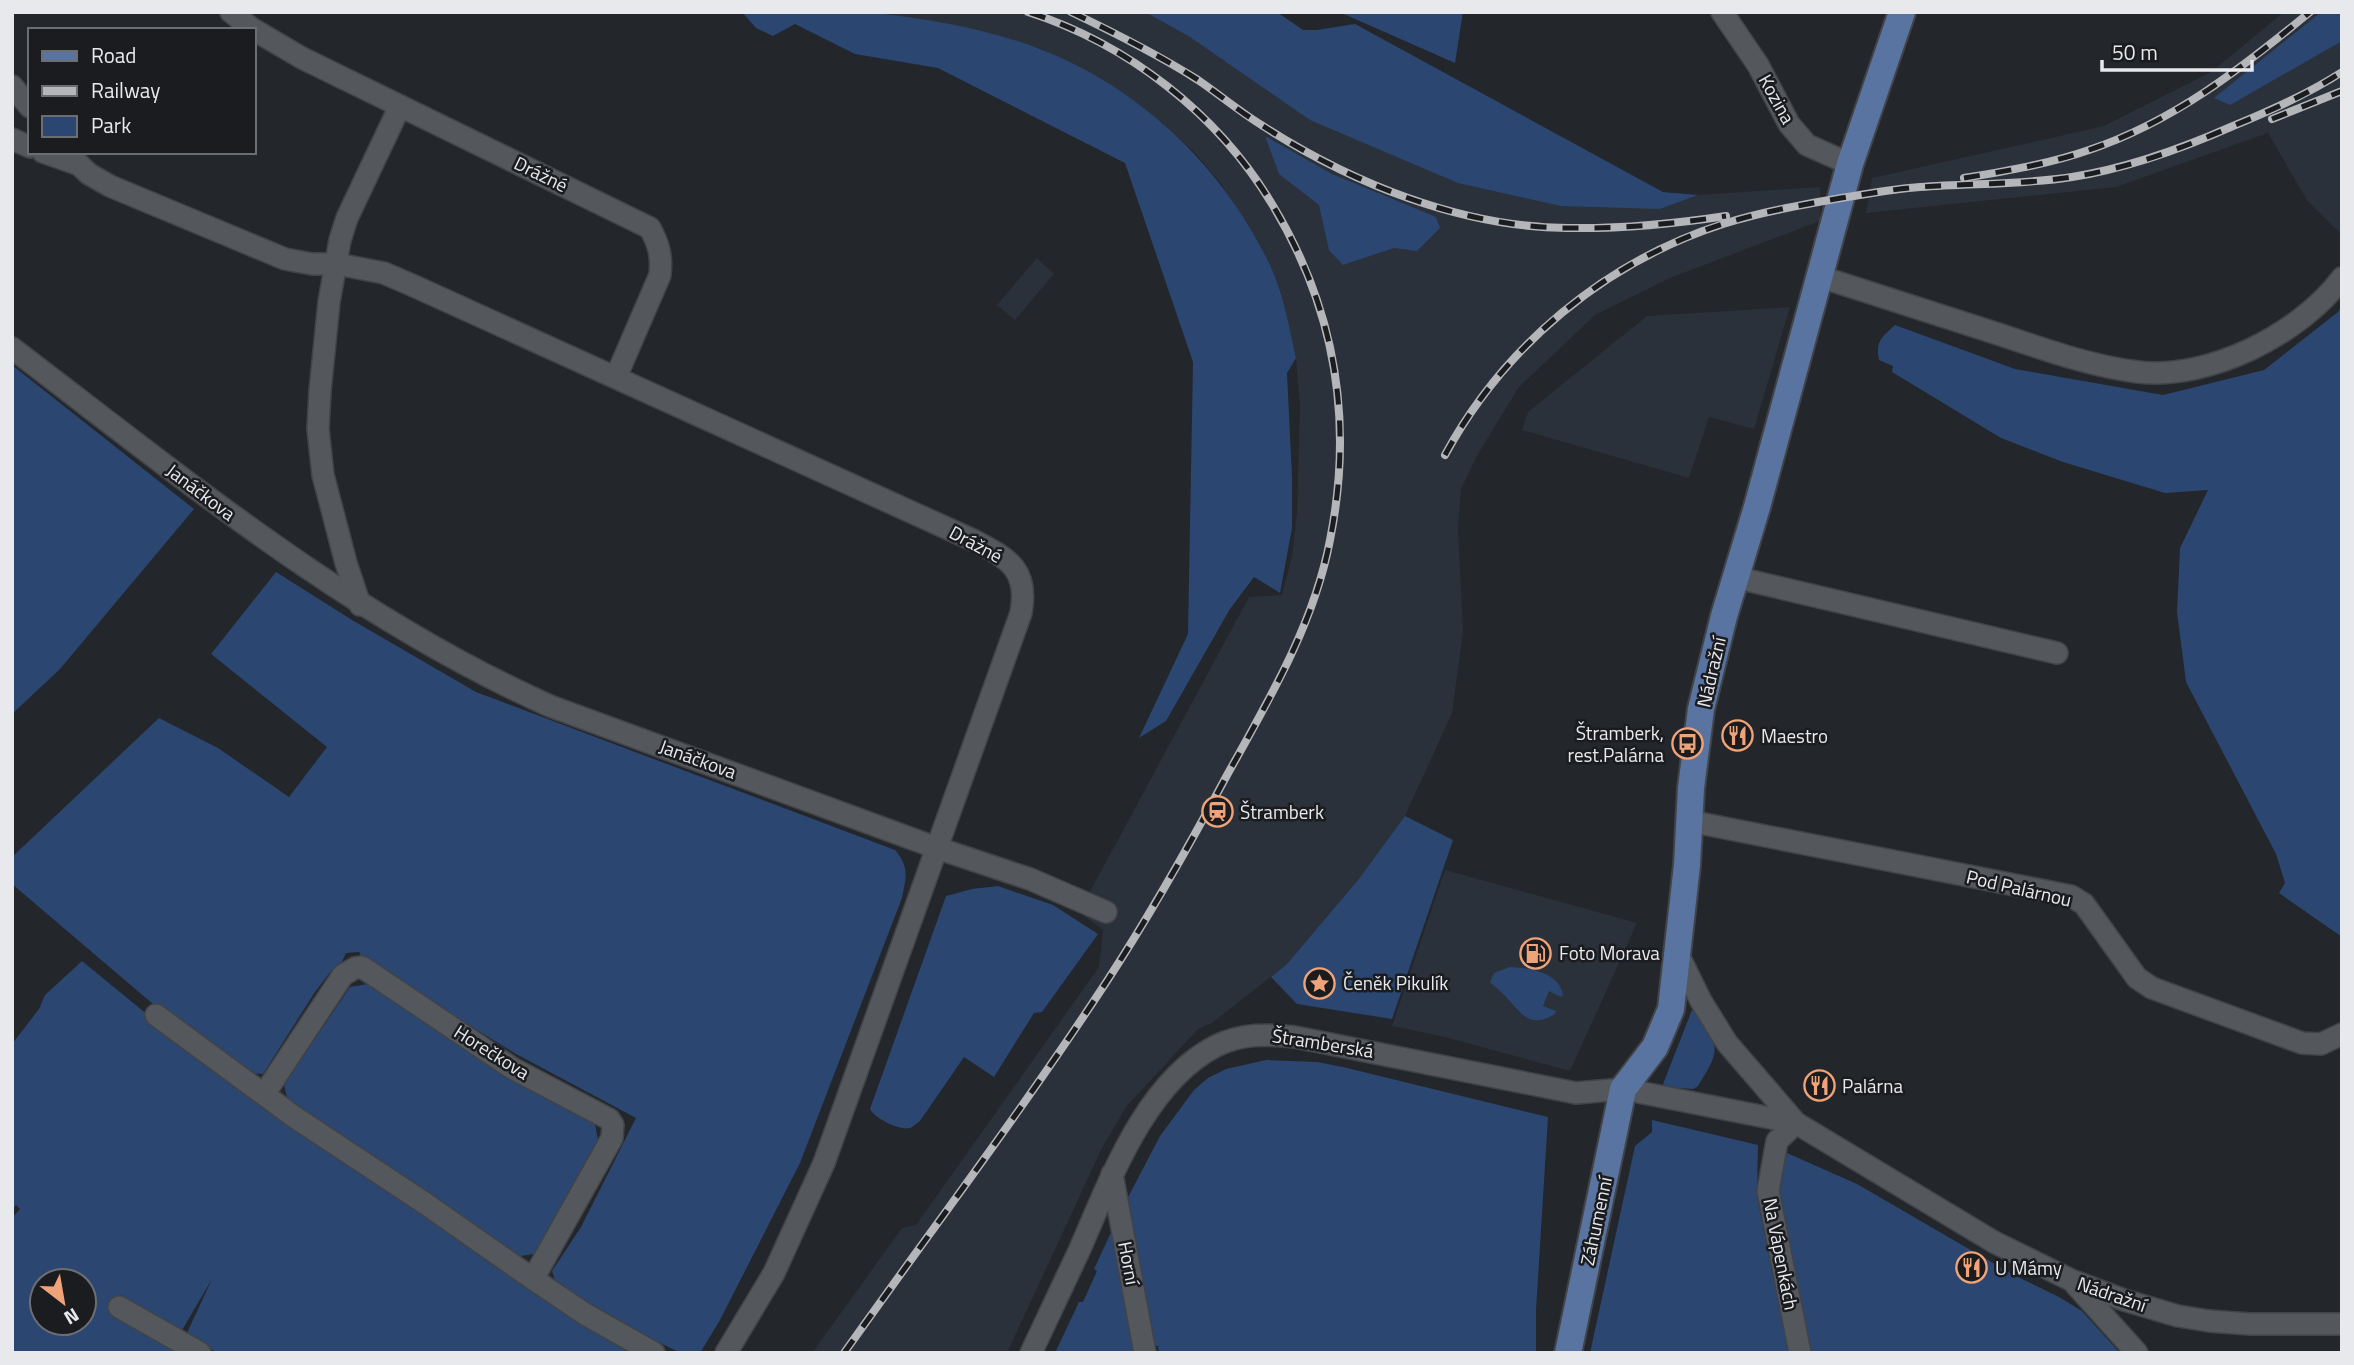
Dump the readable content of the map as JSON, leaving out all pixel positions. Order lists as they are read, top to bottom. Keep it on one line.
{"streets":{"main road":["Nádražní","Záhumenní"],"street":["Kozina","Drážné","Janáčkova","Pod Palárnou","Štramberská","Horečkova","Na Vápenkách","Horní"]},"crossings":[["Kozina","Nádražní"],["Drážné","Janáčkova"],["Nádražní","Pod Palárnou"],["Nádražní","Štramberská"],["Nádražní","Záhumenní"],["Nádražní","Na Vápenkách"],["Štramberská","Záhumenní"],["Štramberská","Horní"]],"places":{"restaurant":["Maestro","Palárna","U Mámy"],"bus stop":["Štramberk, rest.Palárna"],"station":["Štramberk"],"fuel station":["Foto Morava"],"place":["Čeněk Pikulík"]},"legend":["Road","Railway","Park"],"scale_bar":"50 m","north":"bottom right"}
